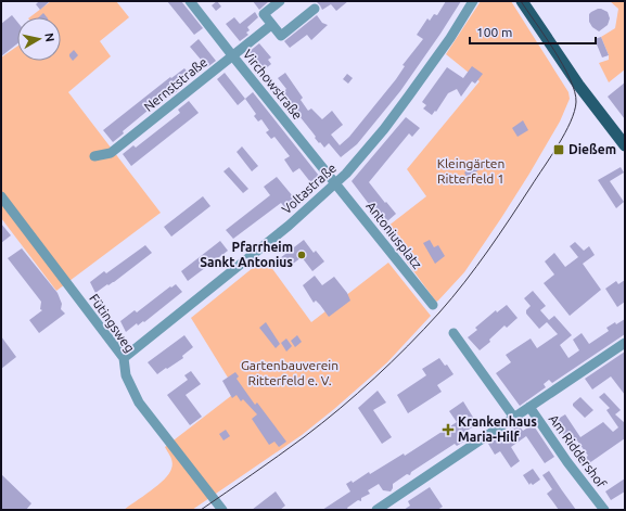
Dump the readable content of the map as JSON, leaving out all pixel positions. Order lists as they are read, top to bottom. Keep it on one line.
{"streets":{"street":["Nernststraße","Virchowstraße","Voltastraße","Antoniusplatz","Fütingsweg","Am Riddershof"]},"crossings":[["Nernststraße","Virchowstraße"],["Virchowstraße","Voltastraße"],["Virchowstraße","Antoniusplatz"],["Voltastraße","Antoniusplatz"],["Voltastraße","Fütingsweg"]],"parks":["Kleingärten Ritterfeld 1","Gartenbauverein Ritterfeld e. V."],"places":{"transit":["Dießem"],"other":["Pfarrheim Sankt Antonius"],"health":["Krankenhaus Maria-Hilf"]},"scale_bar":"100 m","north":"right"}
